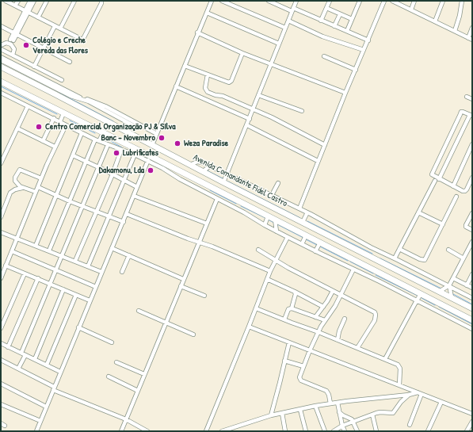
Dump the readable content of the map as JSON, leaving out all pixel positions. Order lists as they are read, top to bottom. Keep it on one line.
{"streets":{"highway":["Avenida Comandante Fidel Castro"]},"places":["Colégio e Creche Vereda das Flores","Centro Comercial Organização PJ & SIlva","Banc - Novembro","Weza Paradise","Lubrificates","Dakamonu, Lda"]}
